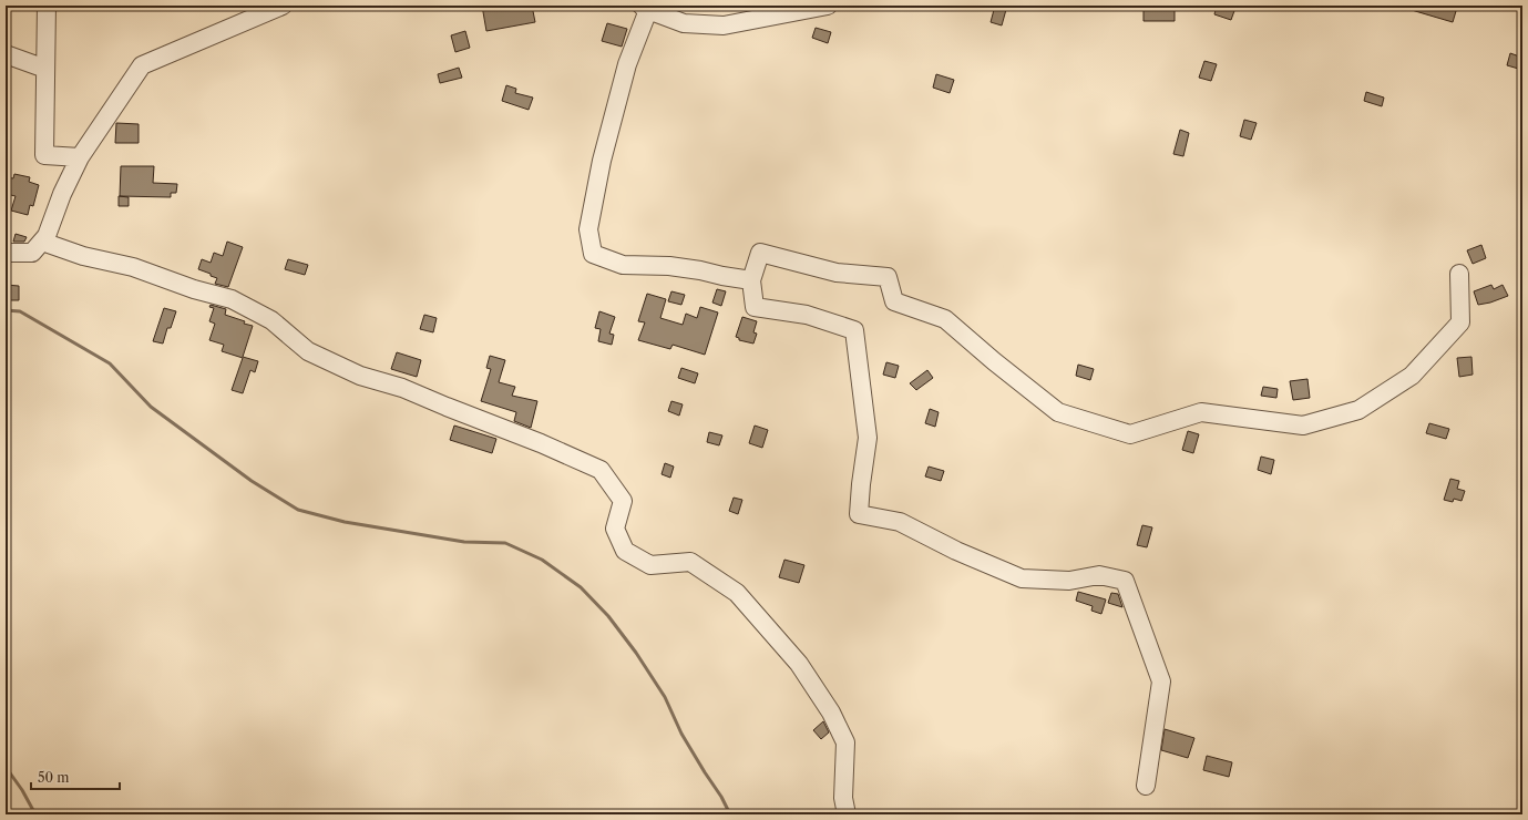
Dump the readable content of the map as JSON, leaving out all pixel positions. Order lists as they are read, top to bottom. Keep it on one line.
{"scale_bar":"50 m"}
